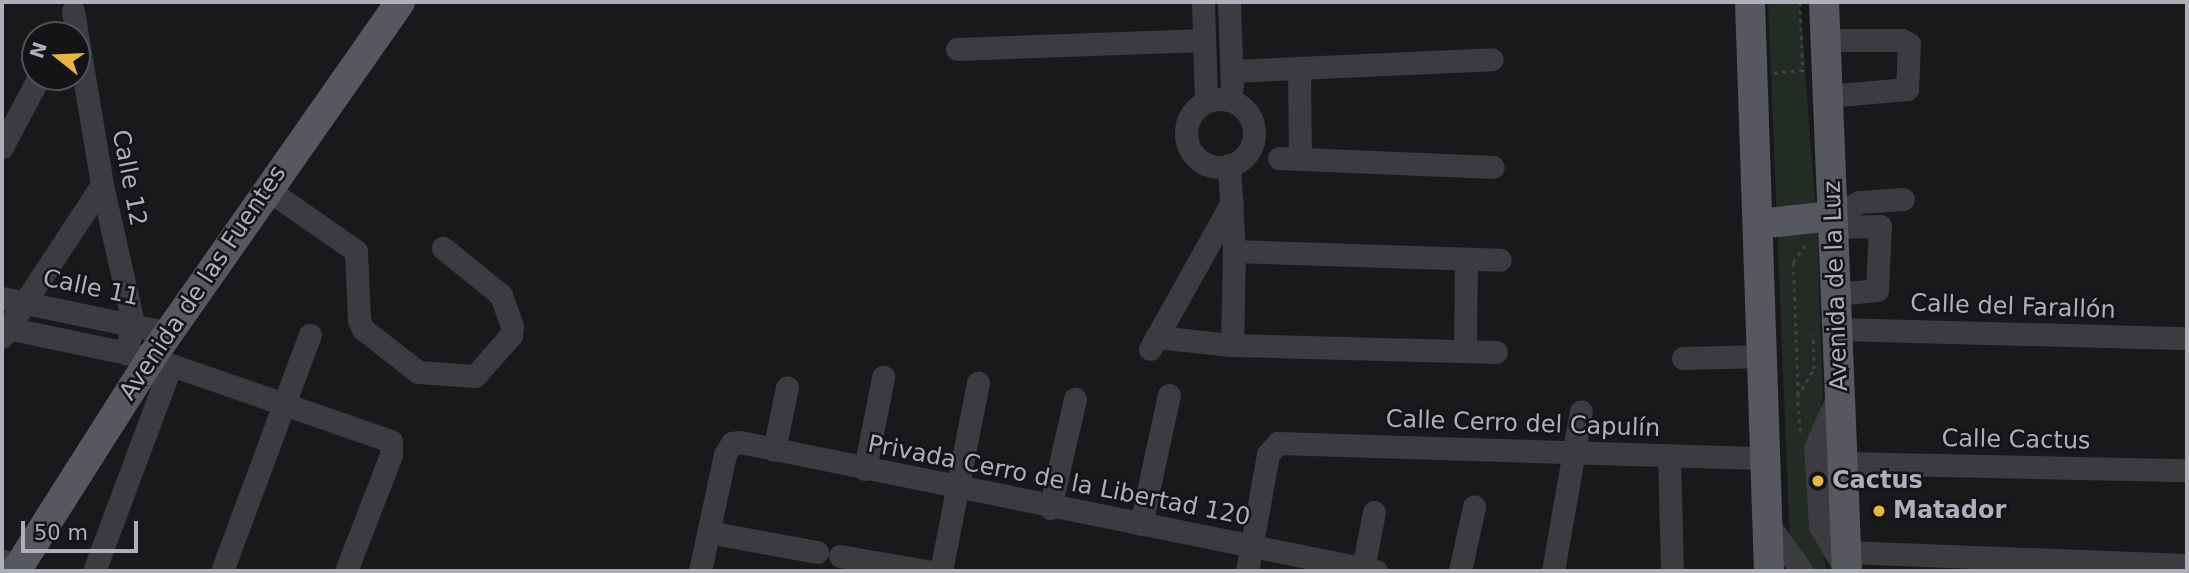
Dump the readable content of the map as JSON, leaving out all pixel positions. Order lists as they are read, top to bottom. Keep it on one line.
{"streets":{"main road":["Avenida de las Fuentes","Avenida de la Luz"],"street":["Calle 12","Calle 11","Calle del Farallón","Calle Cerro del Capulín","Calle Cactus","Privada Cerro de la Libertad 120"]},"crossings":[["Calle 12","Avenida de las Fuentes"],["Calle 12","Calle 11"],["Avenida de las Fuentes","Calle 11"],["Avenida de la Luz","Calle del Farallón"],["Avenida de la Luz","Calle Cactus"],["Calle Cerro del Capulín","Privada Cerro de la Libertad 120"]],"places":["Cactus","Matador"],"scale_bar":"50 m","north":"left"}
